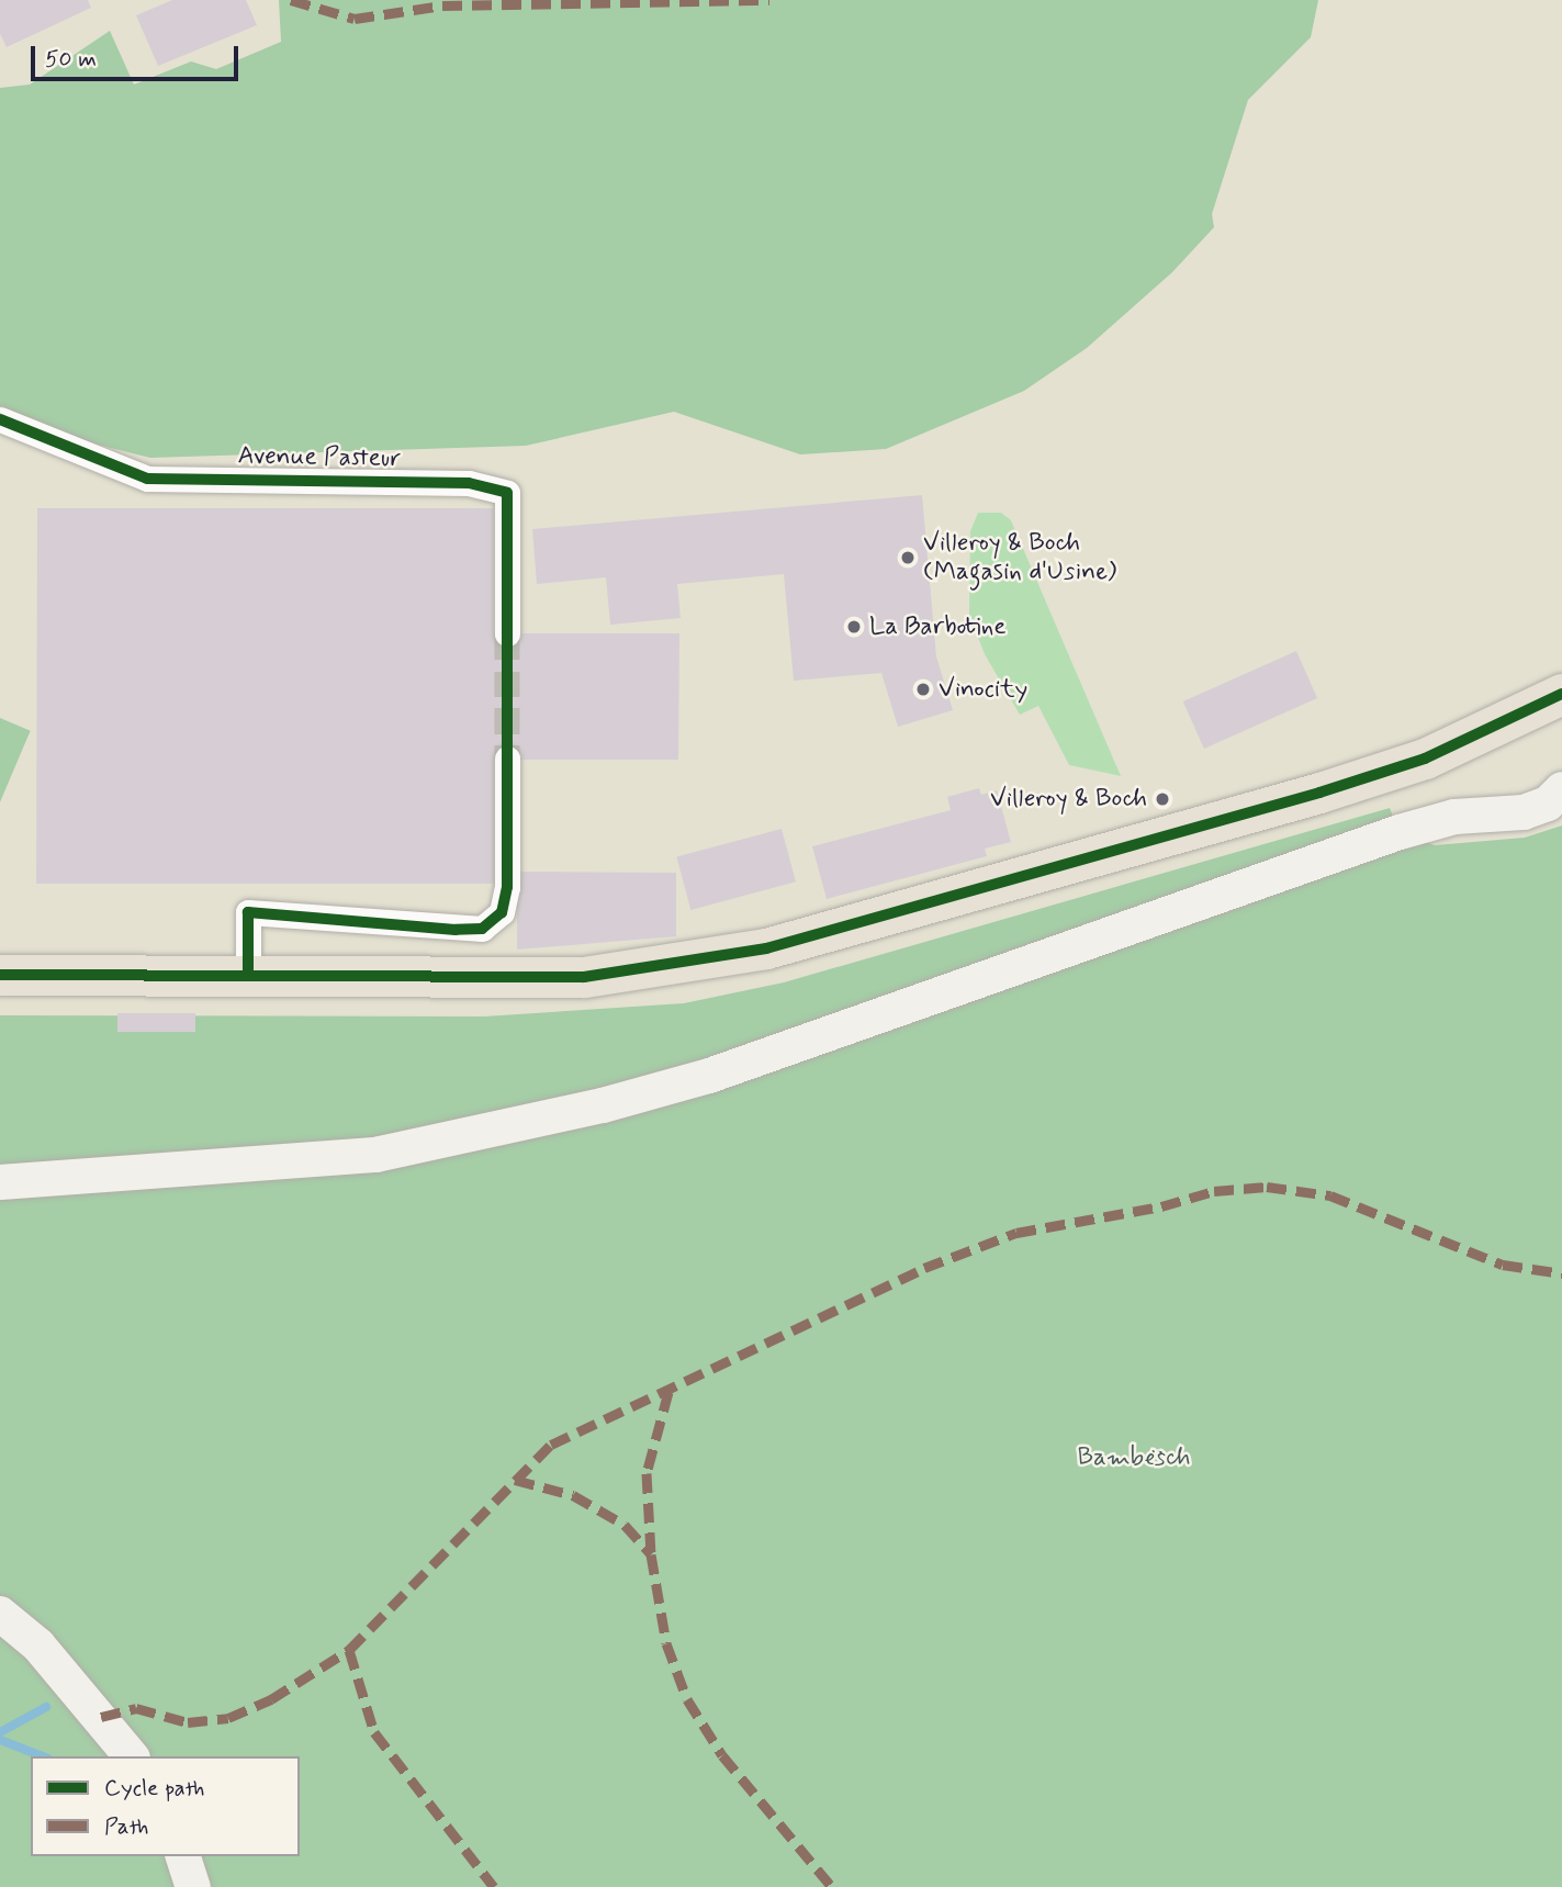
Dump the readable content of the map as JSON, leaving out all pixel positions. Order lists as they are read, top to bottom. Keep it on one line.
{"streets":{"street":["Avenue Pasteur"]},"parks":["Bambësch"],"places":["Villeroy & Boch (Magasin d'Usine)","La Barbotine","Vinocity","Villeroy & Boch"],"legend":["Cycle path","Path"],"scale_bar":"50 m"}
